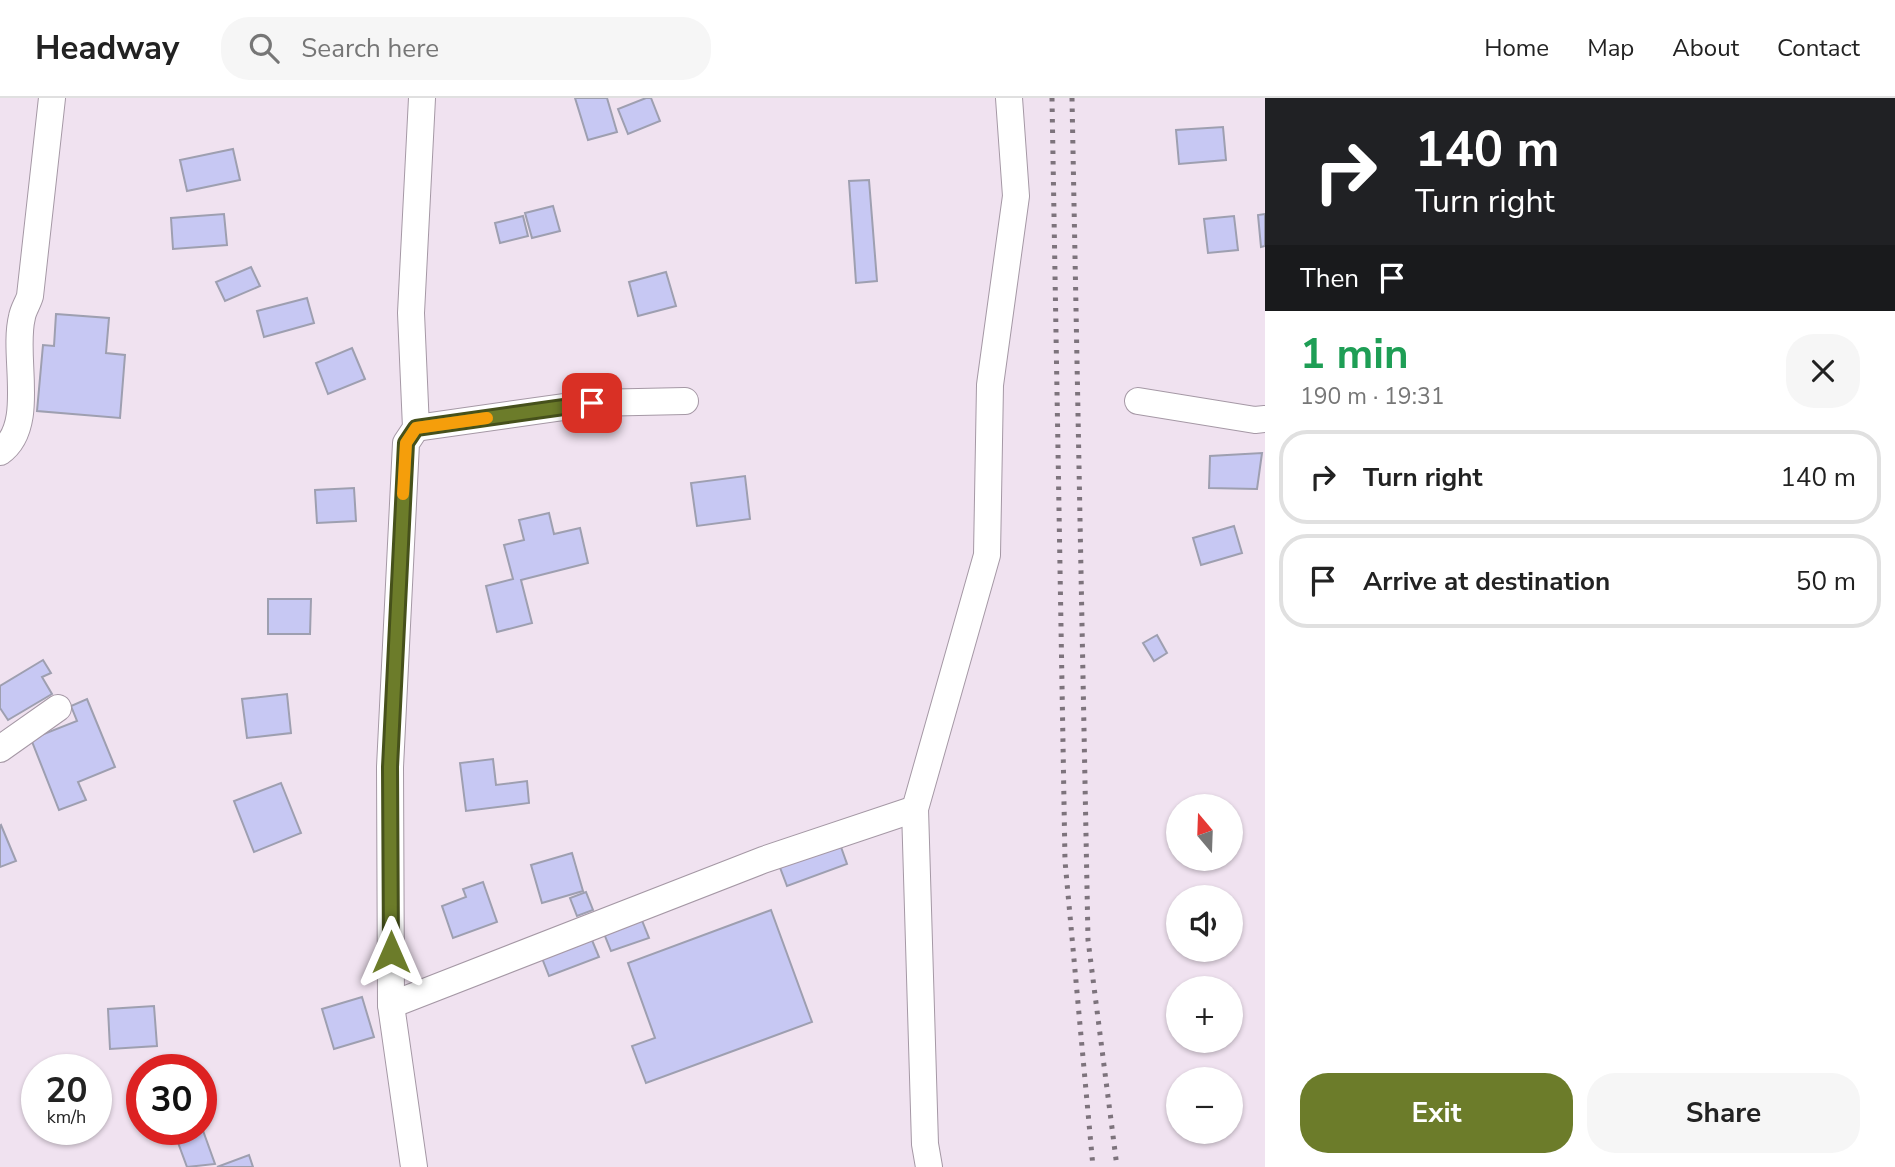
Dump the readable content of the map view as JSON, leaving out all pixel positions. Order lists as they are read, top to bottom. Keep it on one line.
{"north":"top","page":{"header":"Headway","search":"Search here","nav":["Home","Map","About","Contact"],"turn":["140 m","Turn right"],"then":"Then","heading":["1 min","190 m · 19:31"],"list":[{"name":"Turn right","value":"140 m"},{"name":"Arrive at destination","value":"50 m"}],"map_buttons":["+","−"],"speed":"20 km/h","limit":"30","buttons":["Exit","Share"]}}
